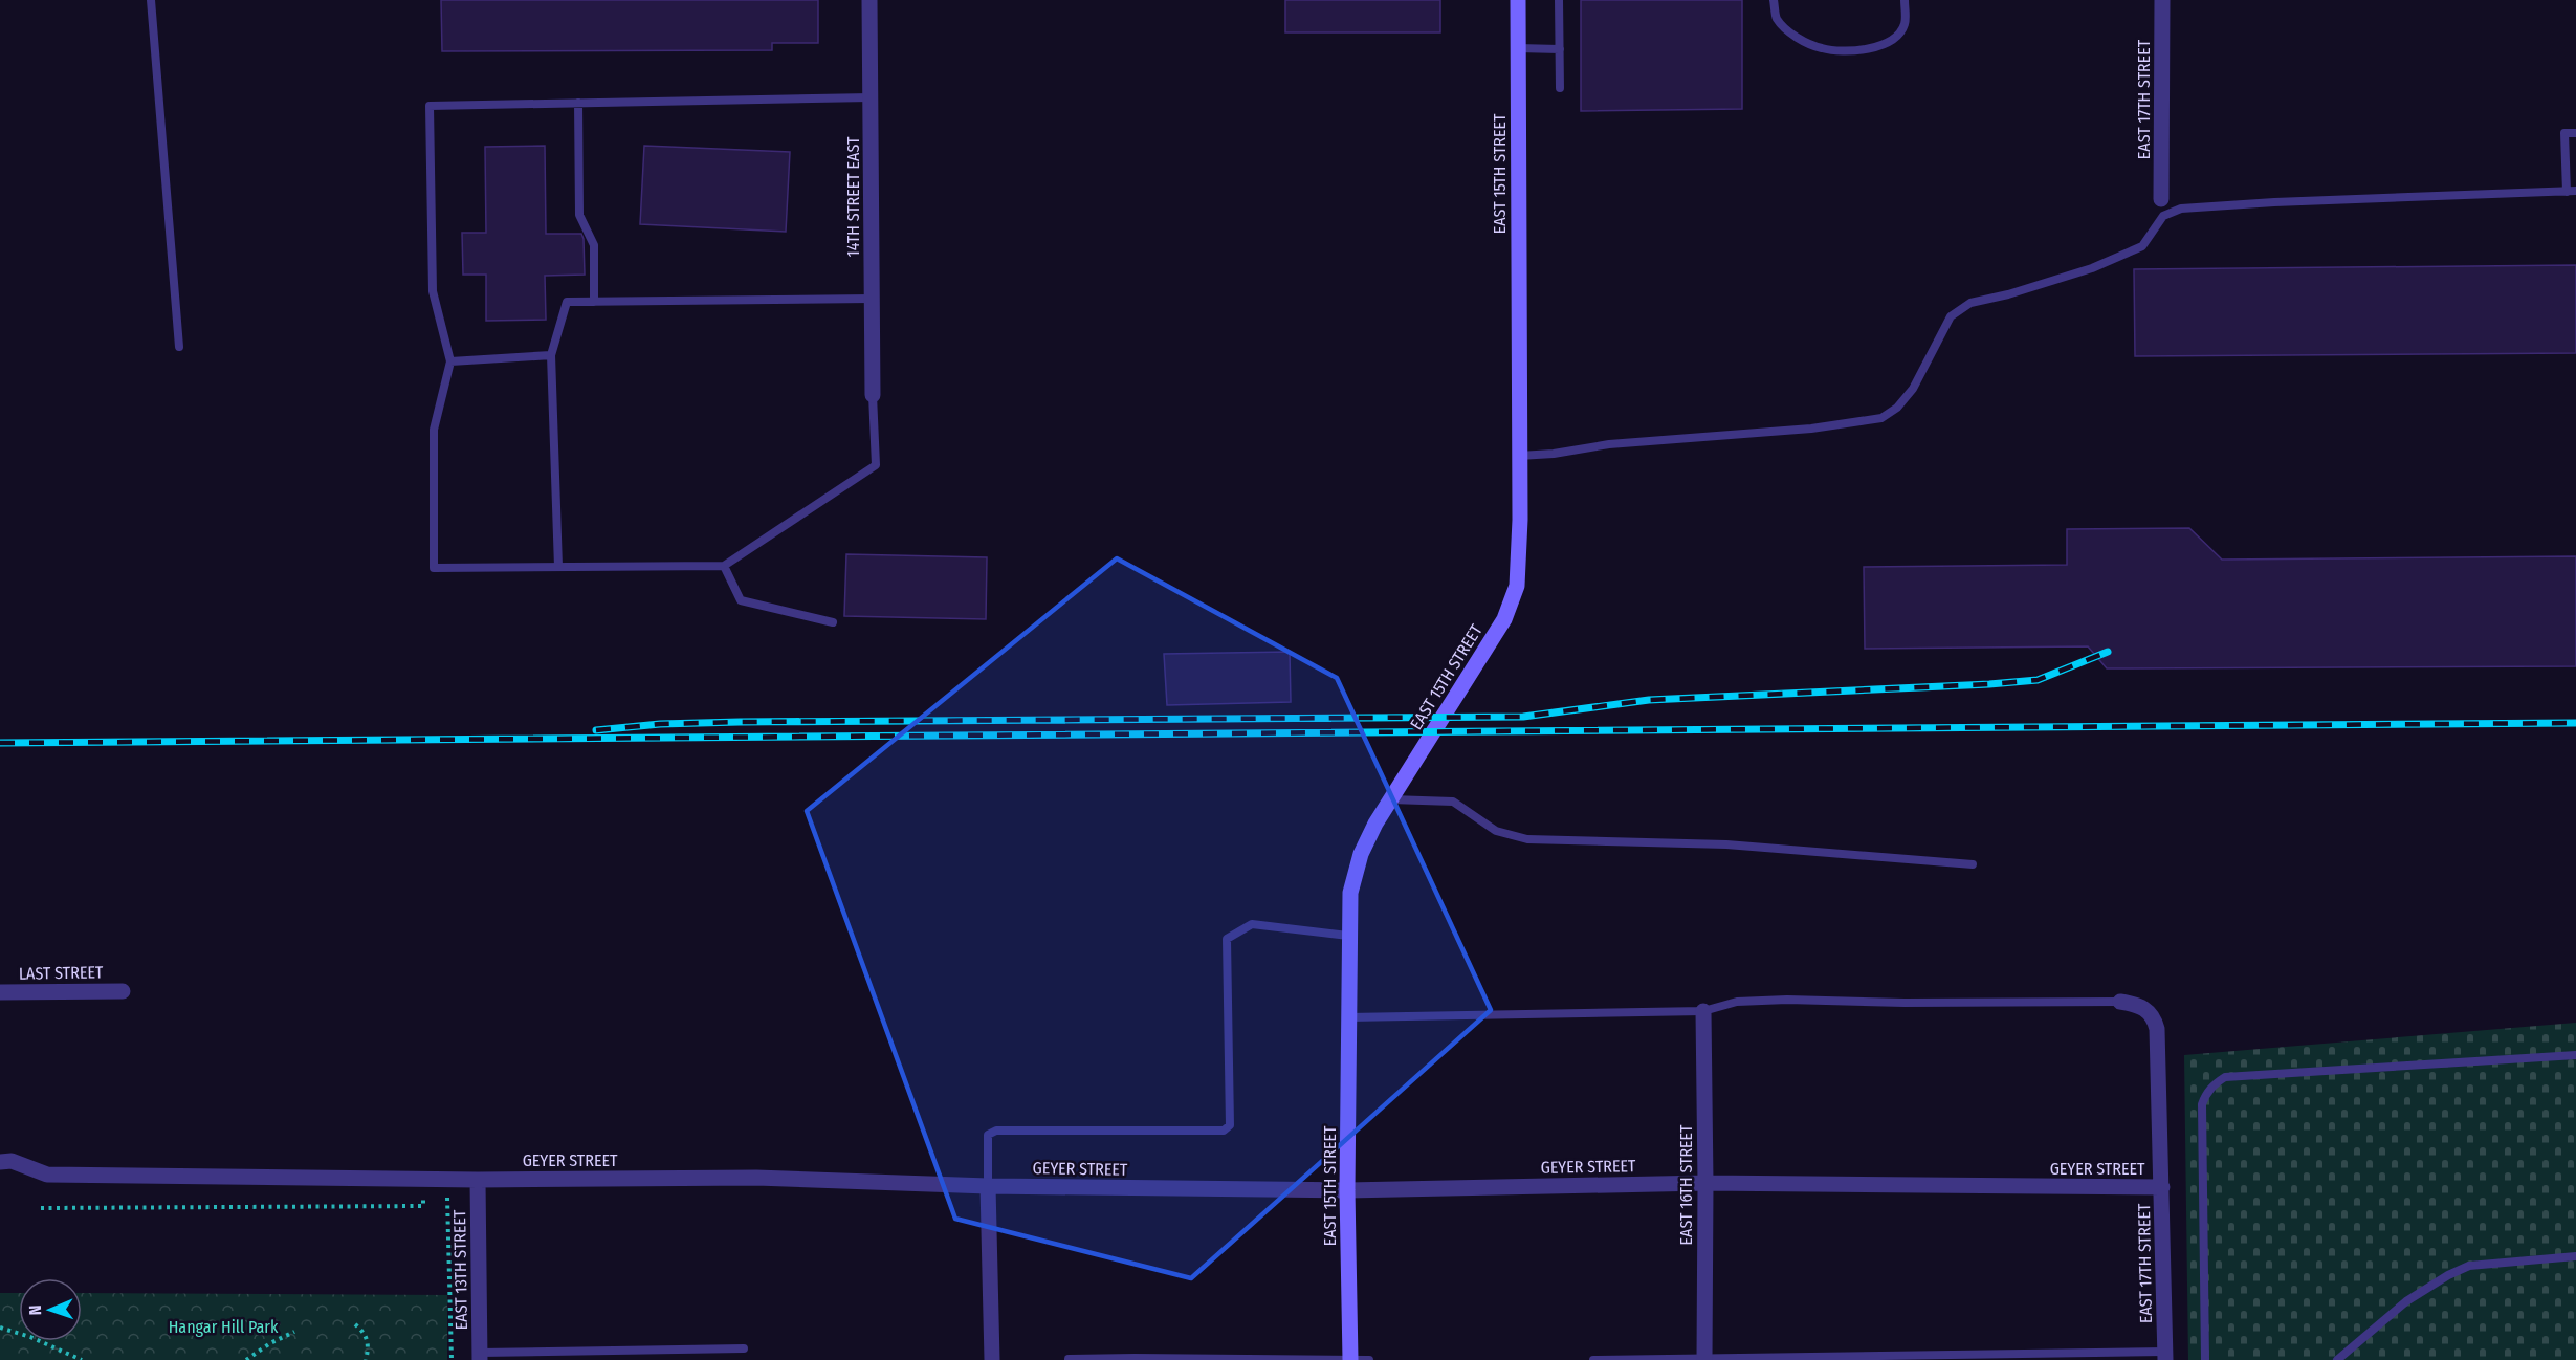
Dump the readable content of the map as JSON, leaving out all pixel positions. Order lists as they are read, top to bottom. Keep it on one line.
{"streets":{"street":["EAST 17TH STREET","EAST 15TH STREET","14TH STREET EAST","LAST STREET","GEYER STREET","EAST 16TH STREET","EAST 13TH STREET"]},"crossings":[["EAST 17TH STREET","GEYER STREET"],["EAST 15TH STREET","GEYER STREET"],["GEYER STREET","EAST 16TH STREET"],["GEYER STREET","EAST 13TH STREET"]],"parks":["Hangar Hill Park"],"north":"left"}
